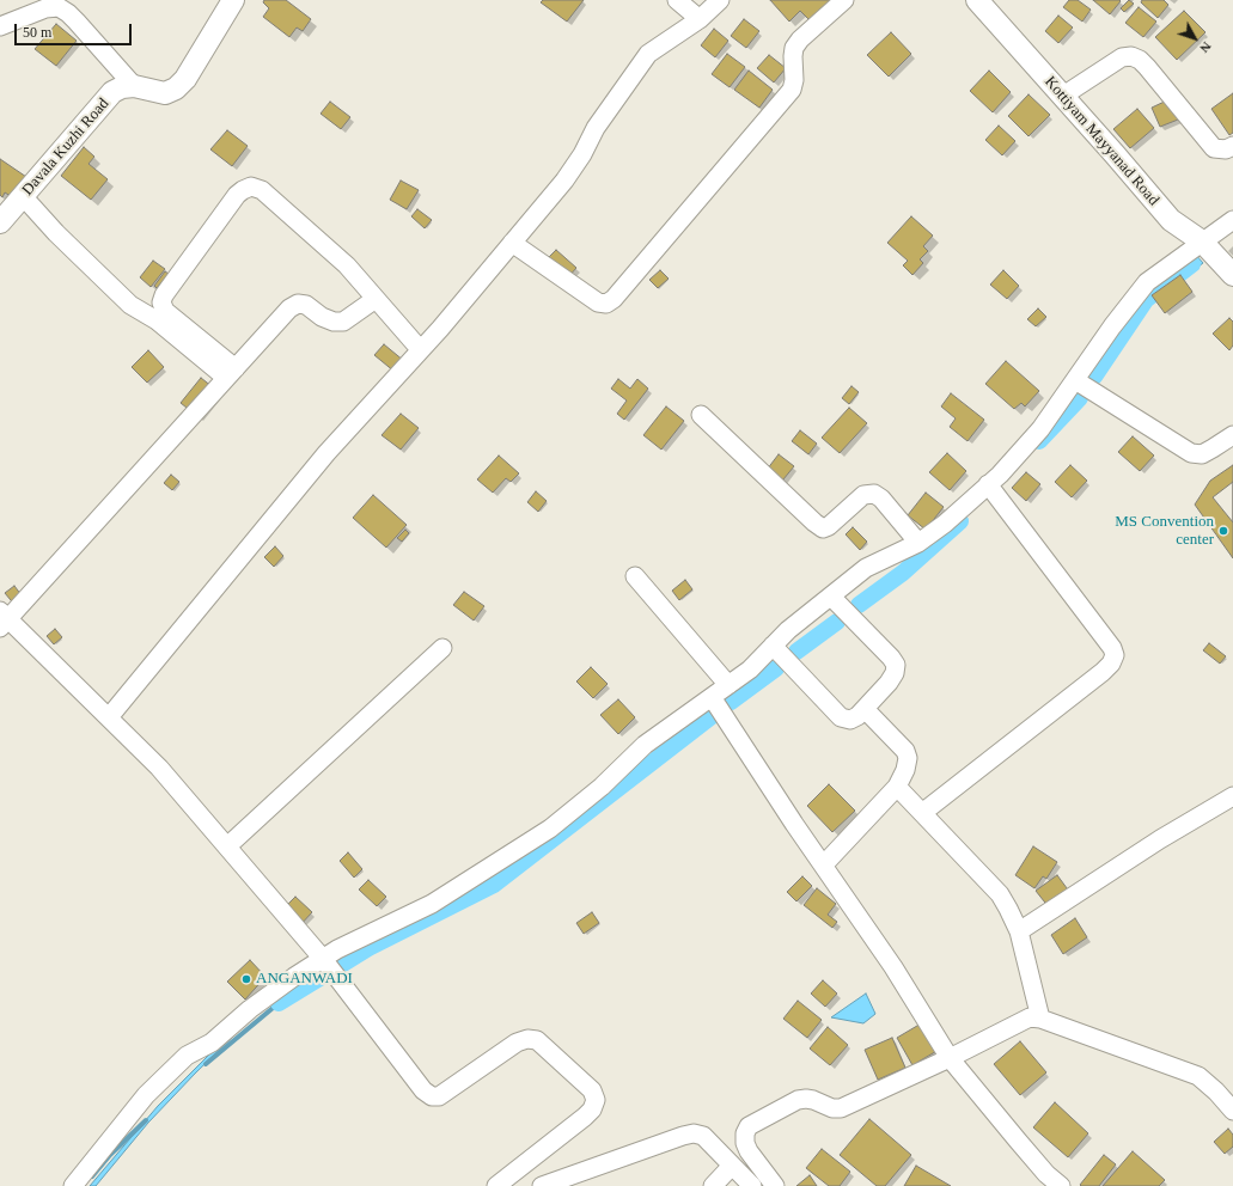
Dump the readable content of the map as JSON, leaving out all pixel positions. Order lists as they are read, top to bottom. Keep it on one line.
{"streets":{"street":["Kottiyam Mayyanad Road","Davala Kuzhi Road"]},"places":["MS Convention center","ANGANWADI"],"scale_bar":"50 m","north":"bottom right"}
